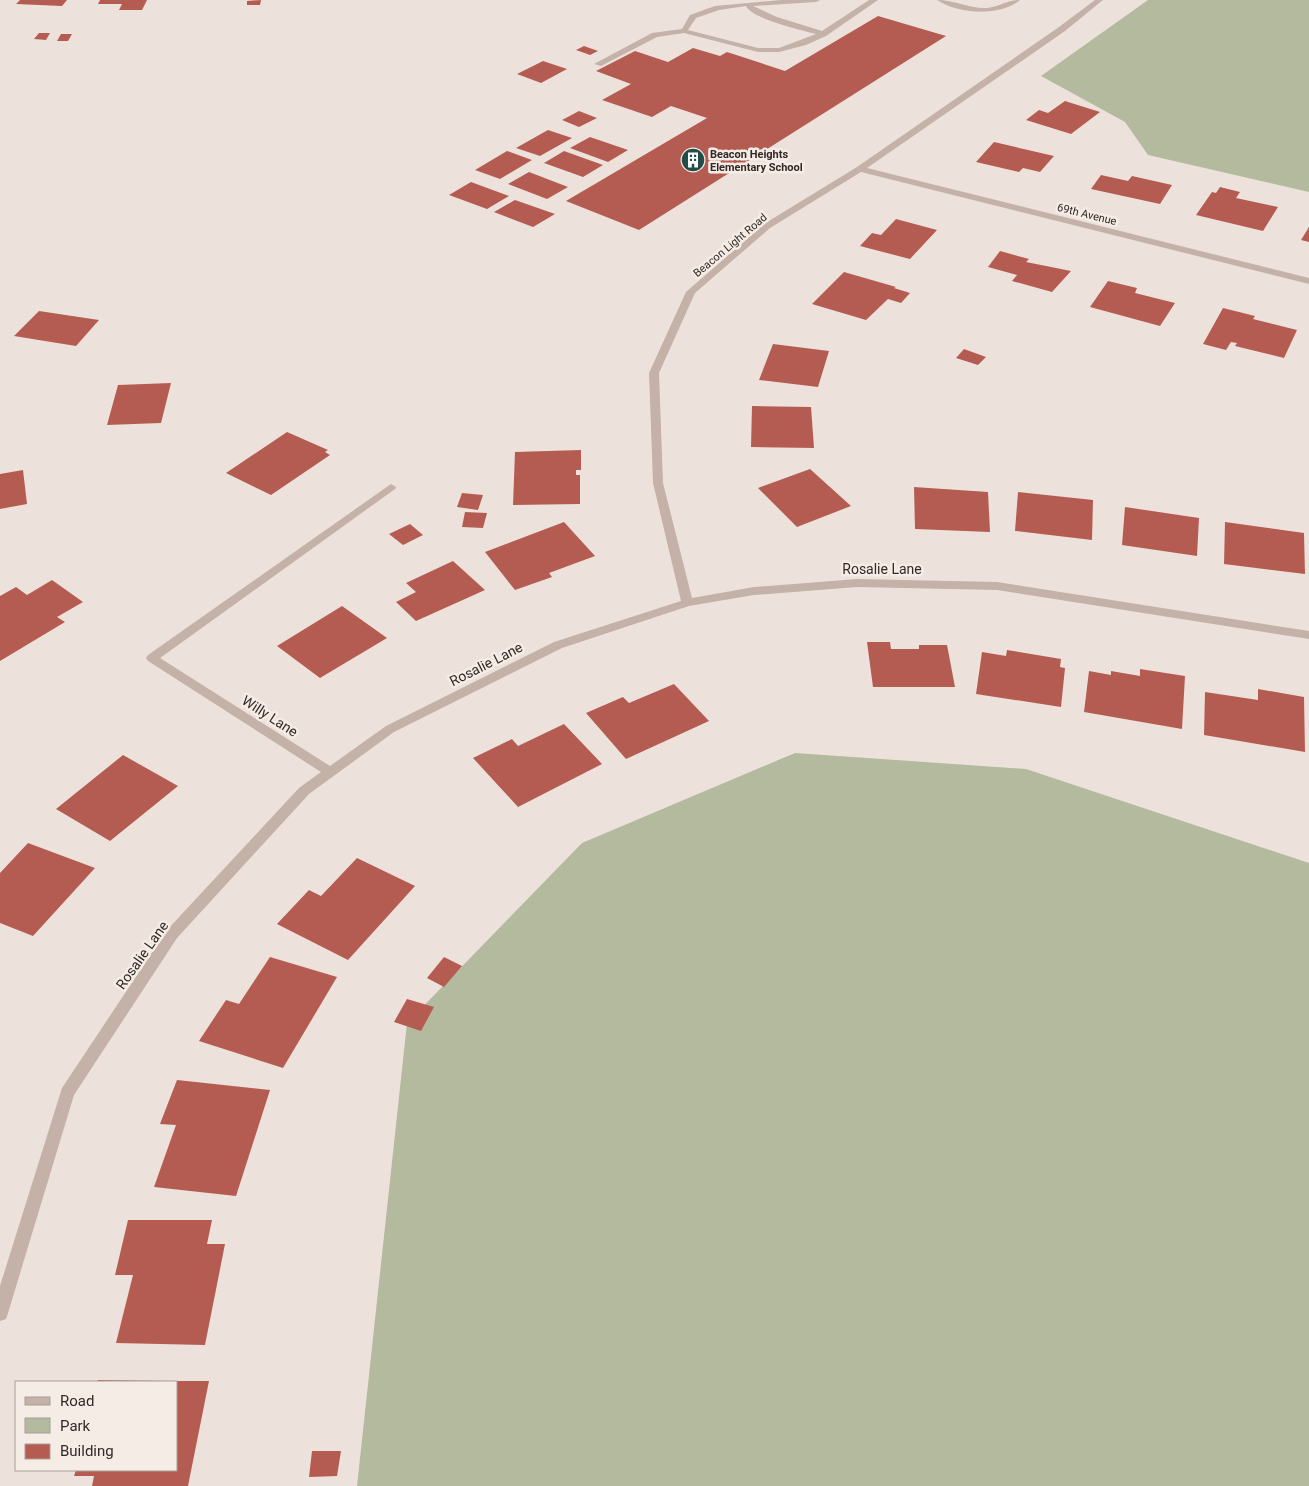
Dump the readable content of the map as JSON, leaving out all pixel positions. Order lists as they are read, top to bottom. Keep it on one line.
{"streets":{"street":["69th Avenue","Beacon Light Road","Rosalie Lane","Willy Lane"]},"crossings":[["69th Avenue","Beacon Light Road"],["Beacon Light Road","Rosalie Lane"],["Rosalie Lane","Willy Lane"]],"places":{"building":["Beacon Heights Elementary School"]},"legend":["Road","Park","Building"]}
